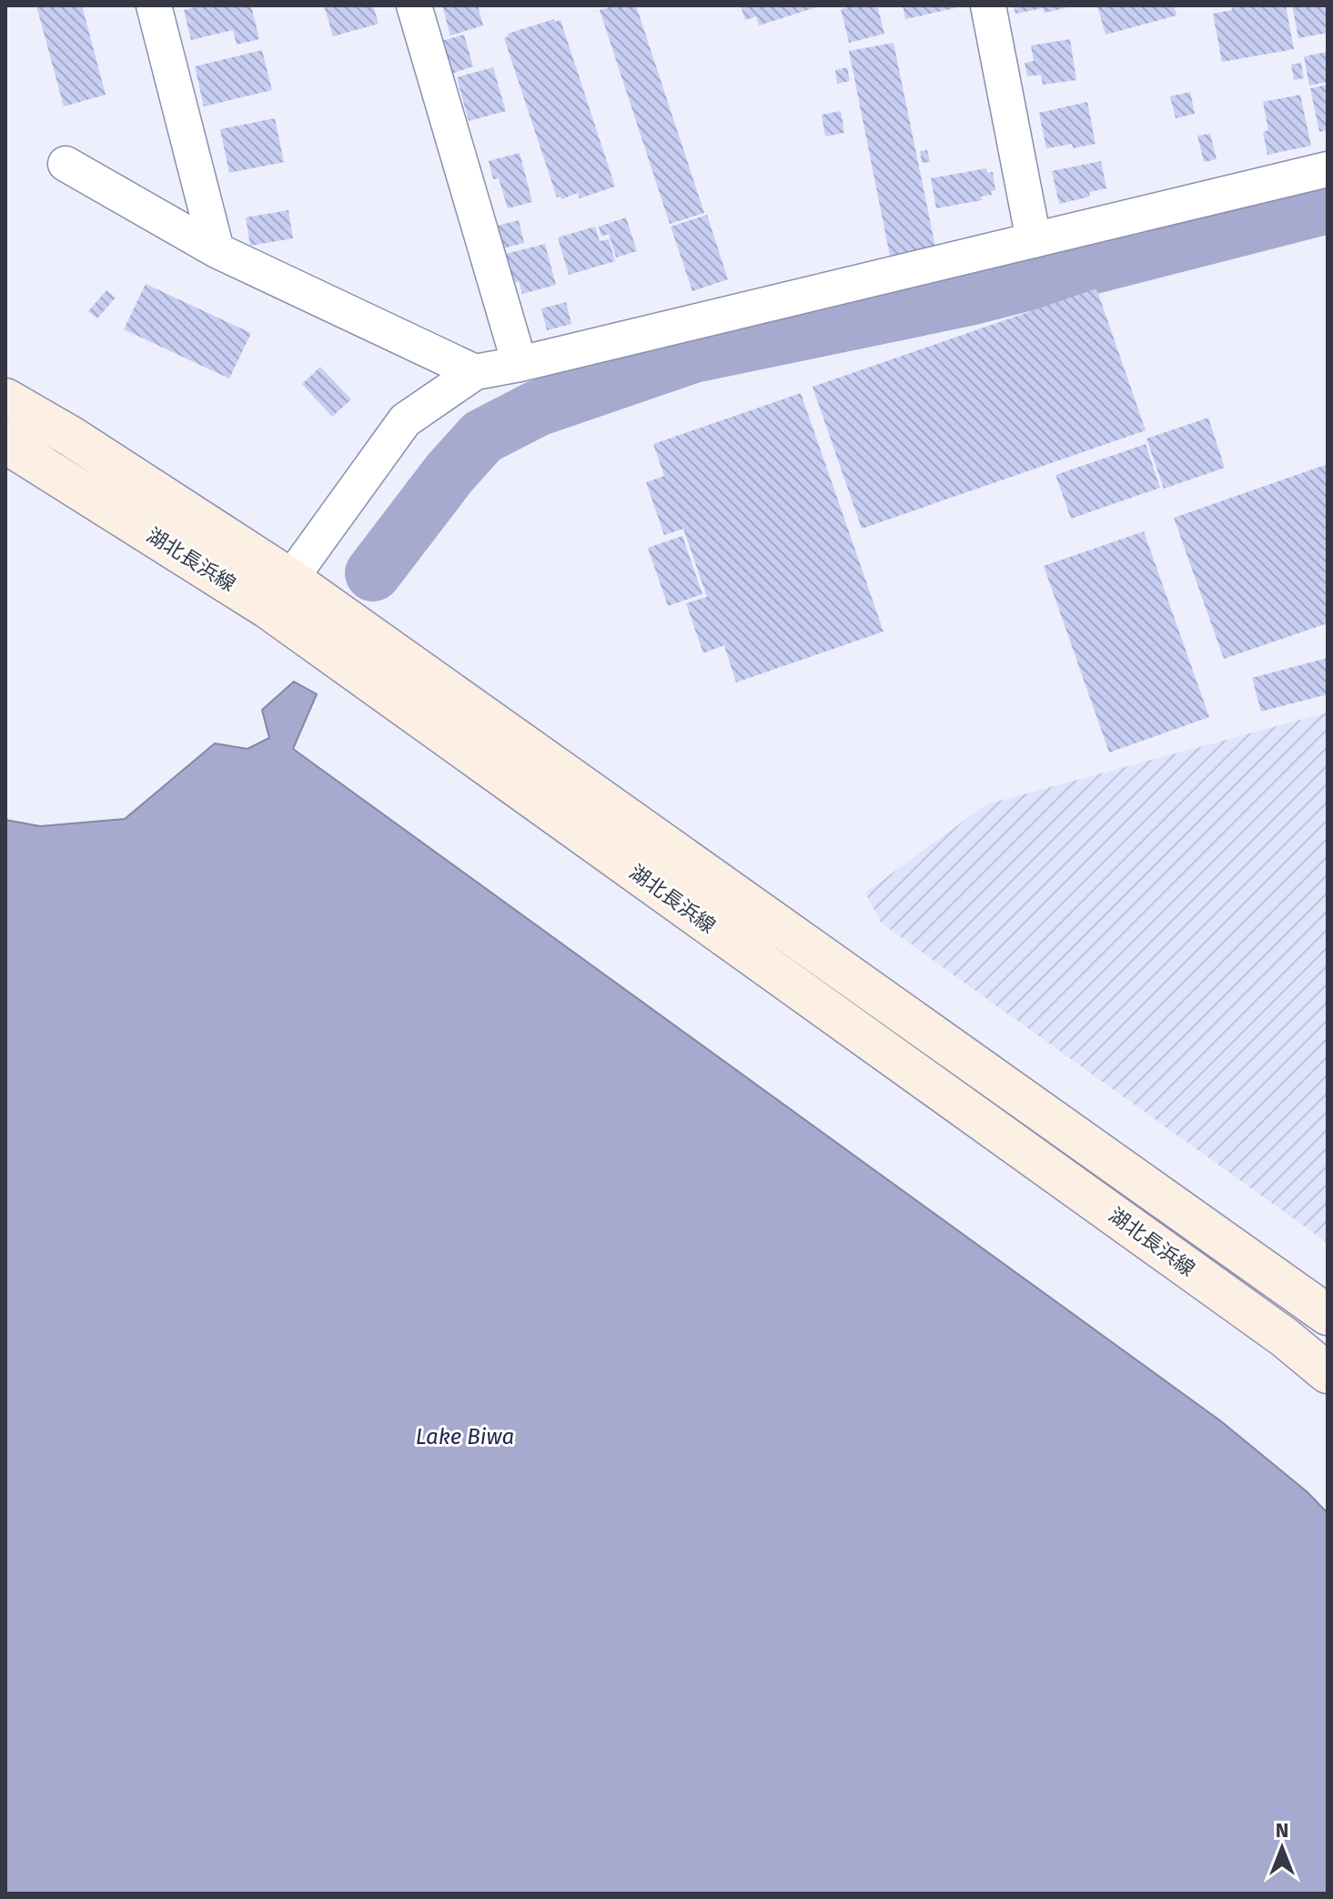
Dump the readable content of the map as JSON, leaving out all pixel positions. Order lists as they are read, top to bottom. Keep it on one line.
{"streets":{"main road":["湖北長浜線"]},"water":["Lake Biwa"],"north":"top"}
